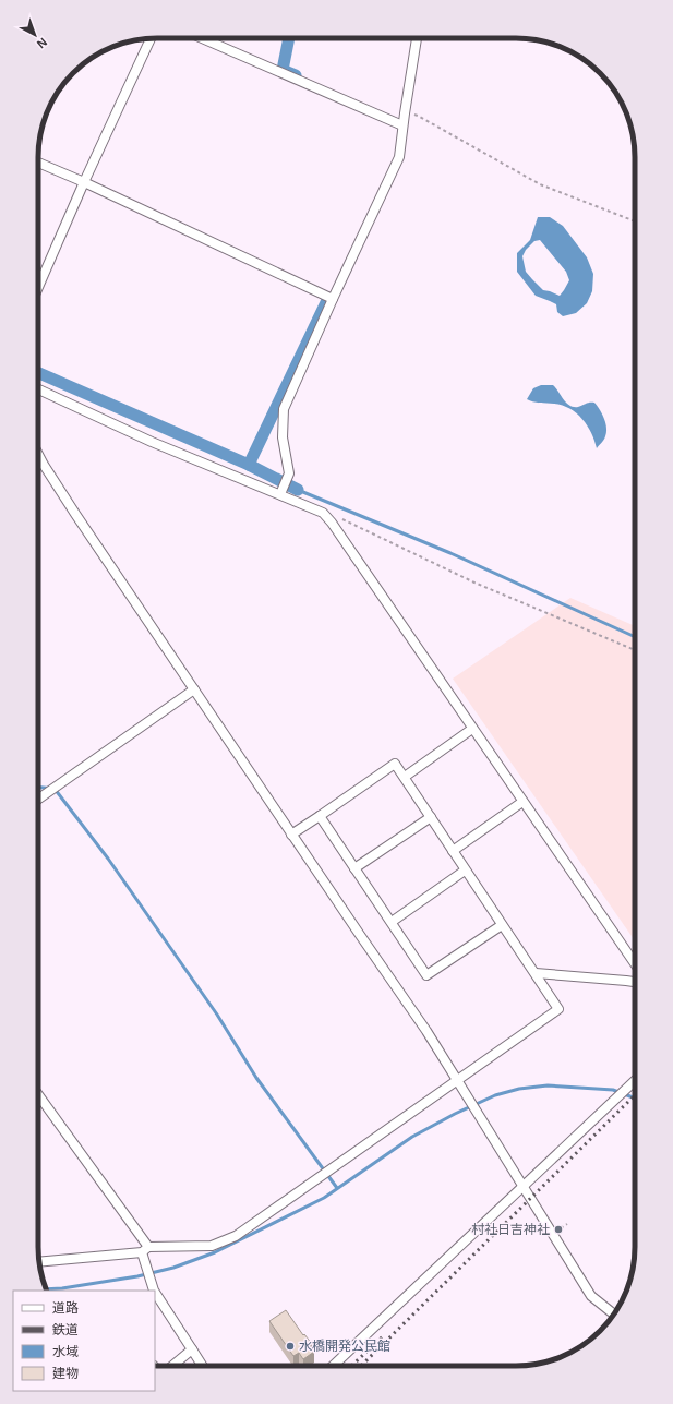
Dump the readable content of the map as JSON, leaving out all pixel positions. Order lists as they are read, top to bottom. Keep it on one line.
{"places":["村社日吉神社","水橋開発公民館"],"legend":["道路","鉄道","水域","建物"],"north":"bottom right"}
